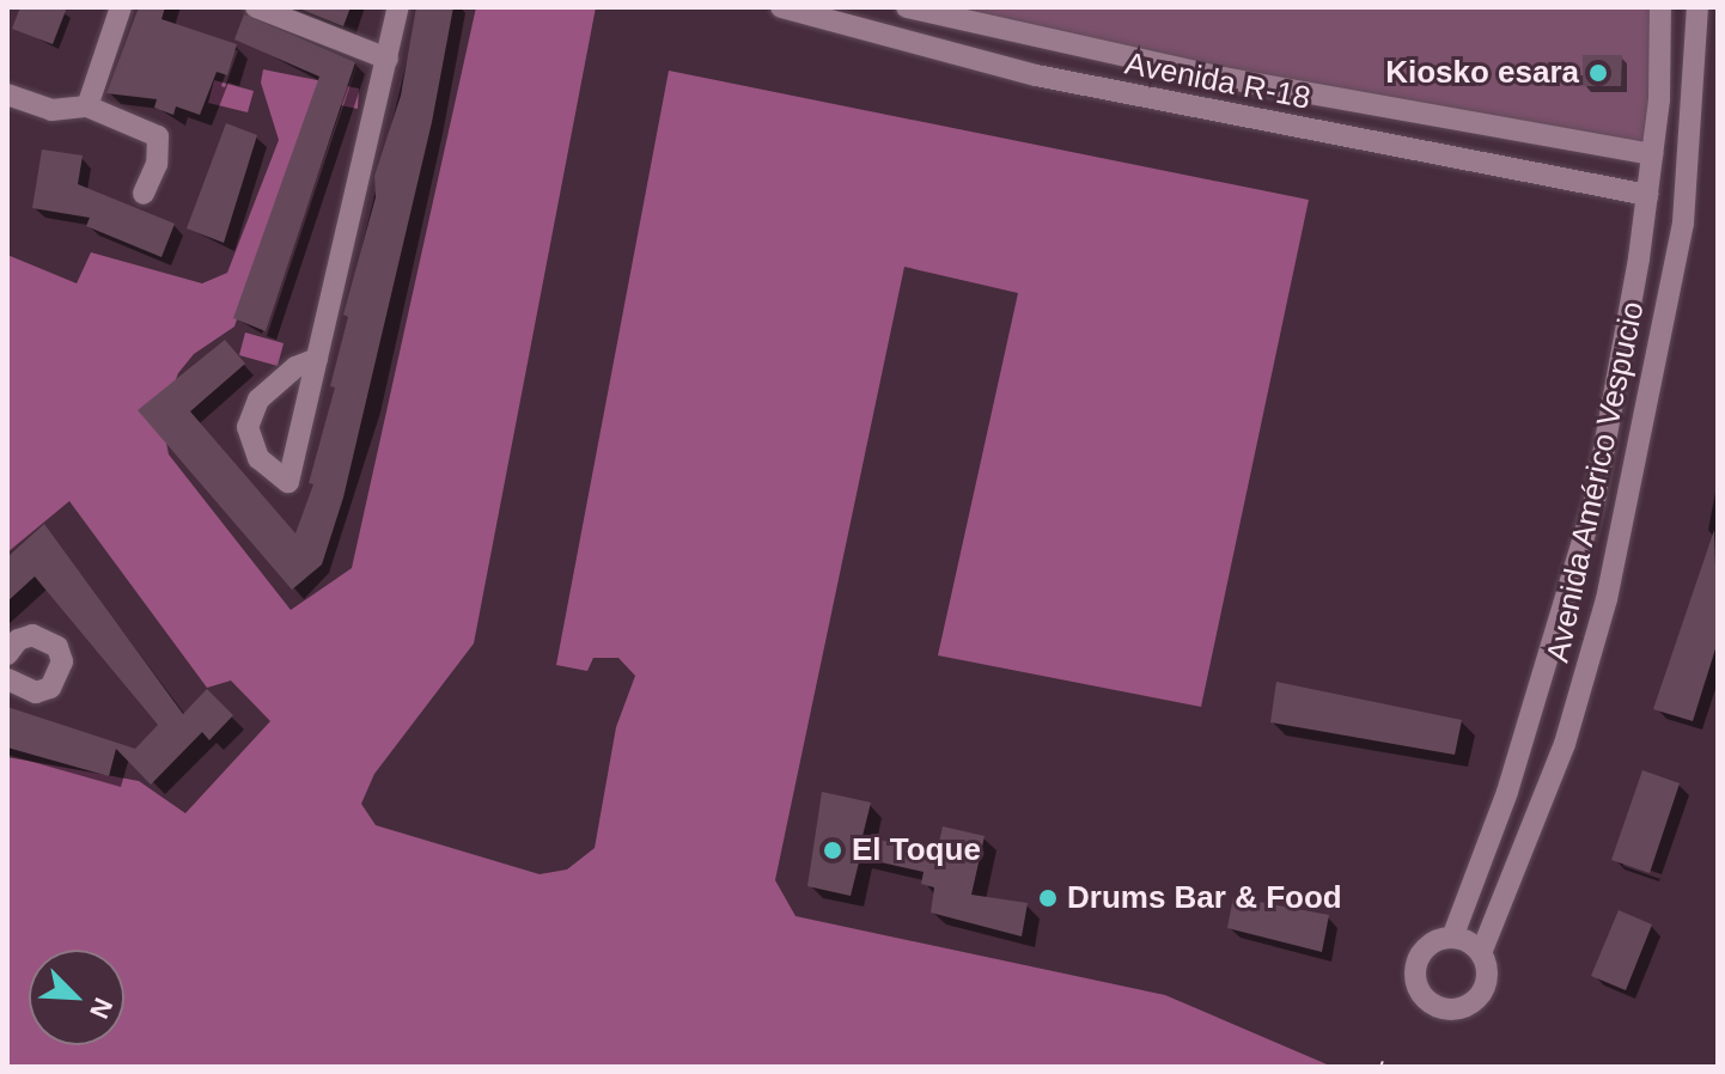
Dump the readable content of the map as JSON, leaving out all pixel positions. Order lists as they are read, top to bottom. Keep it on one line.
{"streets":{"street":["Avenida R-18","Avenida Américo Vespucio"]},"crossings":[["Avenida R-18","Avenida Américo Vespucio"]],"places":["Kiosko esara","El Toque","Drums Bar & Food"],"north":"bottom right"}
